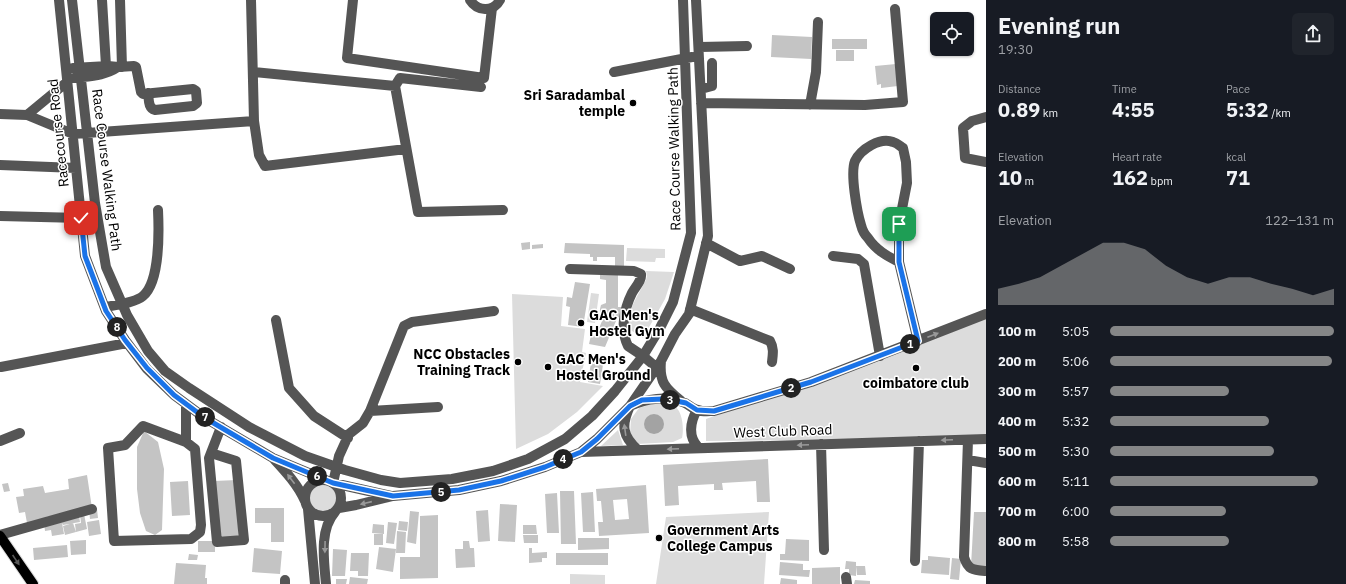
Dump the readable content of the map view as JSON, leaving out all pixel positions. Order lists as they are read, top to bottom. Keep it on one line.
{"streets":{"street":["Racecourse Road","Race Course Walking Path","West Club Road"]},"places":["Sri Saradambal temple","GAC Men's Hostel Gym","NCC Obstacles Training Track","GAC Men's Hostel Ground","coimbatore club","Government Arts College Campus"],"page":{"heading":["Evening run","19:30"],"stats":[["Distance","0.89 km"],["Time","4:55"],["Pace","5:32 /km"],["Elevation","10 m"],["Heart rate","162 bpm"],["kcal","71"]],"chart":["Elevation","122–131 m"],"list":[{"name":"100 m","note":"5:05"},{"name":"200 m","note":"5:06"},{"name":"300 m","note":"5:57"},{"name":"400 m","note":"5:32"},{"name":"500 m","note":"5:30"},{"name":"600 m","note":"5:11"},{"name":"700 m","note":"6:00"},{"name":"800 m","note":"5:58"}],"pins":["8","1","2","3","7","4","6","5"]}}
